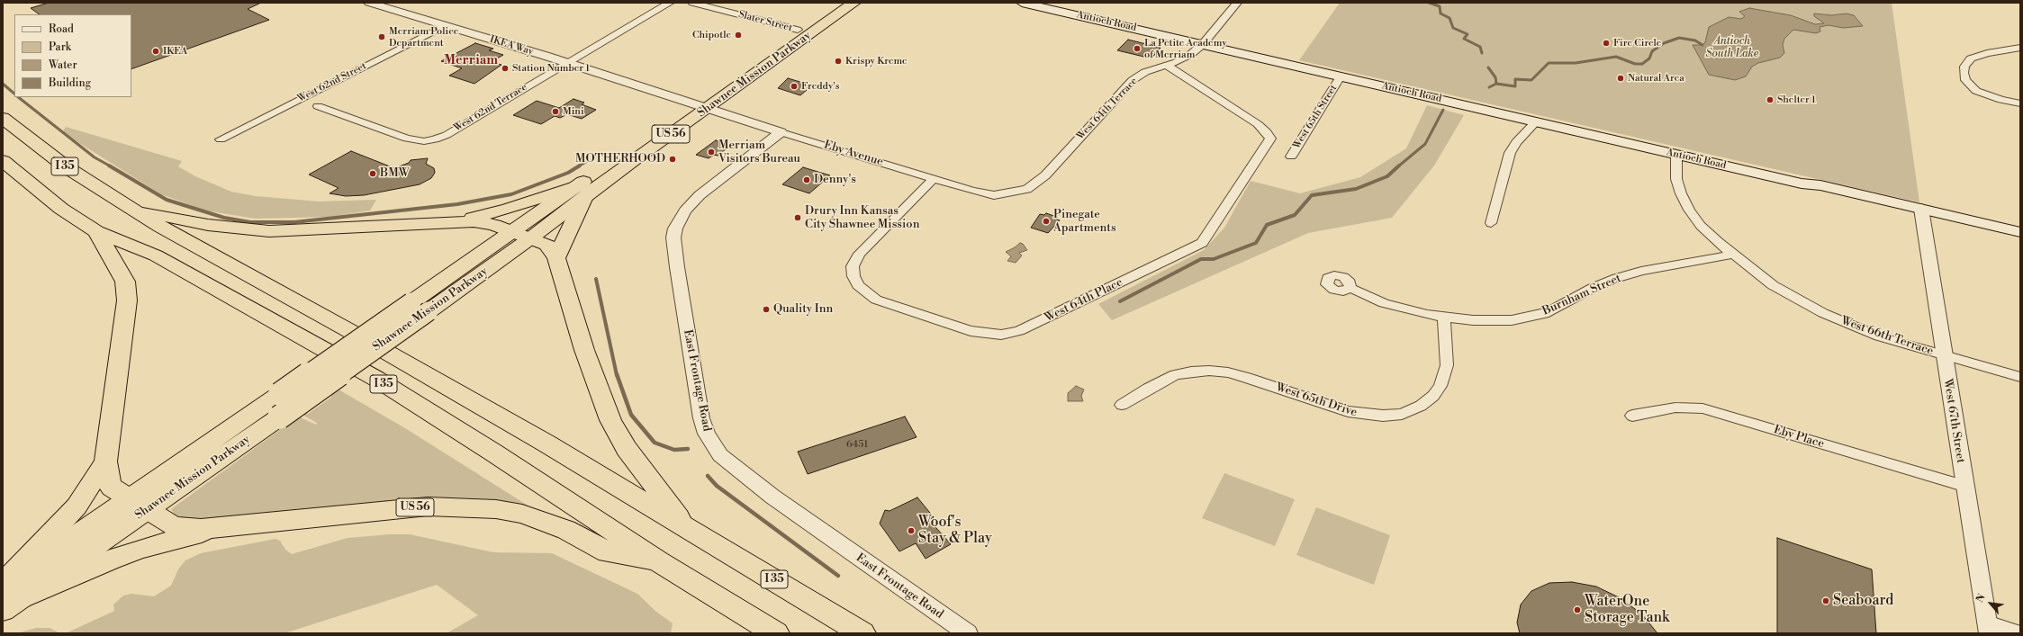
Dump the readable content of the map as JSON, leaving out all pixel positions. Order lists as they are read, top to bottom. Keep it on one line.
{"streets":{"highway":["Shawnee Mission Parkway","US 56","I 35"],"main road":["Antioch Road"],"street":["Slater Street","IKEA Way","West 62nd Street","West 62nd Terrace","West 64th Terrace","West 65th Street","Eby Avenue","Burnham Street","West 64th Place","West 66th Terrace","East Frontage Road","West 65th Drive","West 67th Street","Eby Place"]},"crossings":[["Slater Street","Shawnee Mission Parkway"],["Antioch Road","West 64th Terrace"],["Antioch Road","West 65th Street"],["Antioch Road","West 66th Terrace"],["Antioch Road","West 67th Street"],["IKEA Way","Shawnee Mission Parkway"],["IKEA Way","West 62nd Street"],["IKEA Way","West 62nd Terrace"],["IKEA Way","Eby Avenue"],["Shawnee Mission Parkway","US 56"],["Shawnee Mission Parkway","Eby Avenue"],["West 64th Terrace","Eby Avenue"],["West 64th Terrace","West 64th Place"],["US 56","I 35"],["Eby Avenue","West 64th Place"],["Eby Avenue","East Frontage Road"],["Burnham Street","West 66th Terrace"],["Burnham Street","West 65th Drive"],["West 66th Terrace","West 67th Street"],["West 67th Street","Eby Place"]],"districts":["Merriam"],"water":["Antioch South Lake"],"places":["Chipotle","Merriam Police Department","Fire Circle","La Petite Academy of Merriam","IKEA","Krispy Kreme","Station Number 1","Natural Area","Freddy's","Shelter 1","Mini","Merriam Visitors Bureau","MOTHERHOOD","BMW","Denny's","Drury Inn Kansas City Shawnee Mission","Pinegate Apartments","Quality Inn","Woof's Stay & Play","Seaboard","WaterOne Storage Tank"],"house_numbers":["6451"],"legend":["Road","Park","Water","Building"],"north":"top left"}
